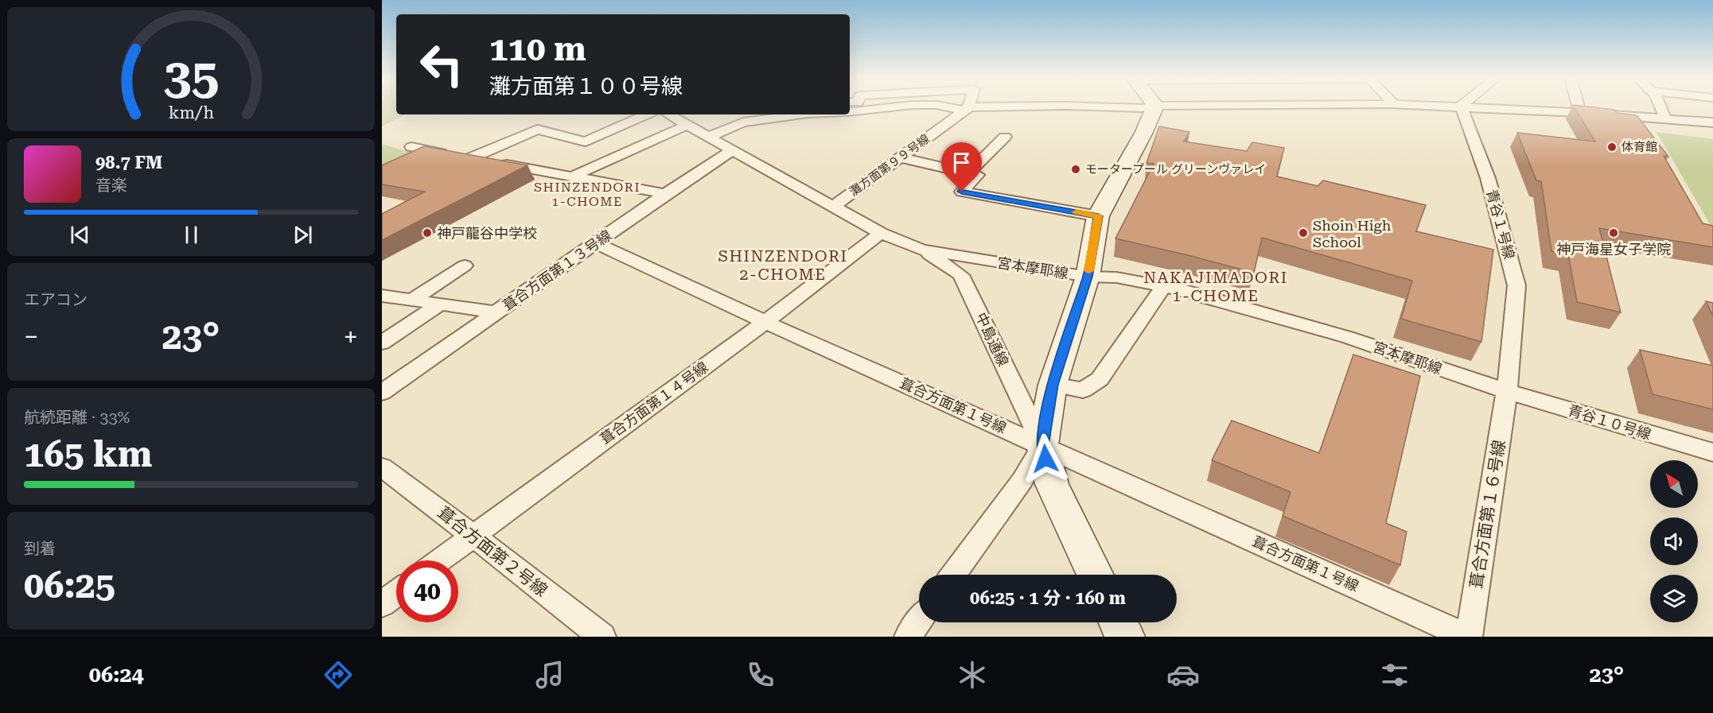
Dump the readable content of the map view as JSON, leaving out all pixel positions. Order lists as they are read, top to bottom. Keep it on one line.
{"streets":{"street":["灘方面第９９号線","青谷１号線","宮本摩耶線","葺合方面第１３号線","中島通線","葺合方面第１４号線","葺合方面第１号線","青谷１０号線","葺合方面第１６号線","葺合方面第２号線"]},"crossings":[["灘方面第９９号線","宮本摩耶線"],["青谷１号線","宮本摩耶線"],["青谷１号線","青谷１０号線"],["青谷１号線","葺合方面第１６号線"],["宮本摩耶線","葺合方面第１３号線"],["宮本摩耶線","中島通線"],["宮本摩耶線","葺合方面第１４号線"],["宮本摩耶線","青谷１０号線"],["宮本摩耶線","葺合方面第１６号線"],["葺合方面第１３号線","葺合方面第１号線"],["中島通線","葺合方面第１号線"],["葺合方面第１４号線","葺合方面第１号線"],["葺合方面第１４号線","葺合方面第２号線"],["葺合方面第１号線","葺合方面第１６号線"],["青谷１０号線","葺合方面第１６号線"]],"districts":["SHINZENDORI 1-CHOME","SHINZENDORI 2-CHOME","NAKAJIMADORI 1-CHOME"],"places":["体育館","モータープール グリーンヴァレイ","神戸龍谷中学校","Shoin High School","神戸海星女子学院"],"north":"top left","page":{"turn":["110 m","灘方面第１００号線"],"song":["98.7 FM","音楽"],"tile":["エアコン",["航続距離 · 33%","165 km"],["到着","06:25"]],"heat":["−","23°","+"],"limit":"40","trip":"06:25 · 1 分 · 160 m","tabs":["06:24","23°"],"gauge":["35","km/h"]}}
